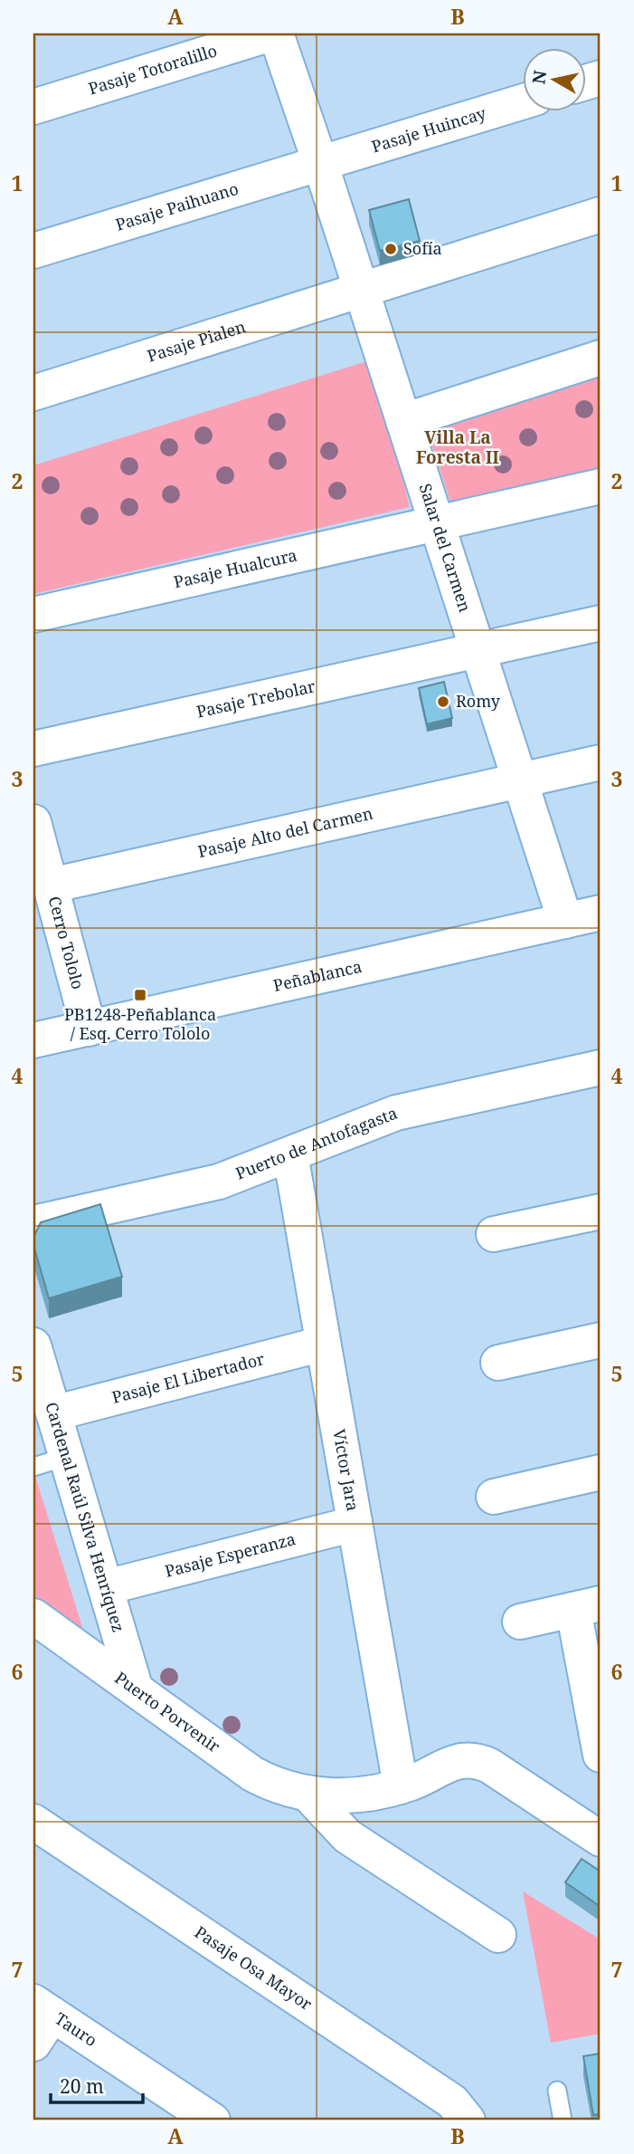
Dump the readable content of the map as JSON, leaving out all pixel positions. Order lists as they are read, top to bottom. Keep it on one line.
{"streets":{"street":["Pasaje Totoralillo","Pasaje Huincay","Pasaje Paihuano","Pasaje Pialen","Salar del Carmen","Pasaje Hualcura","Pasaje Trebolar","Pasaje Alto del Carmen","Cerro Tololo","Peñablanca","Puerto de Antofagasta","Pasaje El Libertador","Víctor Jara","Cardenal Raúl Silva Henríquez","Pasaje Esperanza","Puerto Porvenir","Pasaje Osa Mayor","Tauro"]},"crossings":[["Pasaje Totoralillo","Salar del Carmen"],["Pasaje Huincay","Pasaje Paihuano"],["Pasaje Huincay","Salar del Carmen"],["Pasaje Paihuano","Salar del Carmen"],["Pasaje Pialen","Salar del Carmen"],["Salar del Carmen","Pasaje Hualcura"],["Salar del Carmen","Pasaje Trebolar"],["Salar del Carmen","Pasaje Alto del Carmen"],["Salar del Carmen","Peñablanca"],["Pasaje Alto del Carmen","Cerro Tololo"],["Cerro Tololo","Peñablanca"],["Puerto de Antofagasta","Víctor Jara"],["Pasaje El Libertador","Víctor Jara"],["Pasaje El Libertador","Cardenal Raúl Silva Henríquez"],["Víctor Jara","Pasaje Esperanza"],["Víctor Jara","Puerto Porvenir"],["Cardenal Raúl Silva Henríquez","Pasaje Esperanza"],["Cardenal Raúl Silva Henríquez","Puerto Porvenir"]],"districts":["Villa La Foresta II"],"places":{"other":["Sofía","Romy"],"transit":["PB1248-Peñablanca / Esq. Cerro Tololo"]},"scale_bar":"20 m","north":"left","grid":{"columns":["A","B"],"rows":["1","2","3","4","5","6","7"]}}
